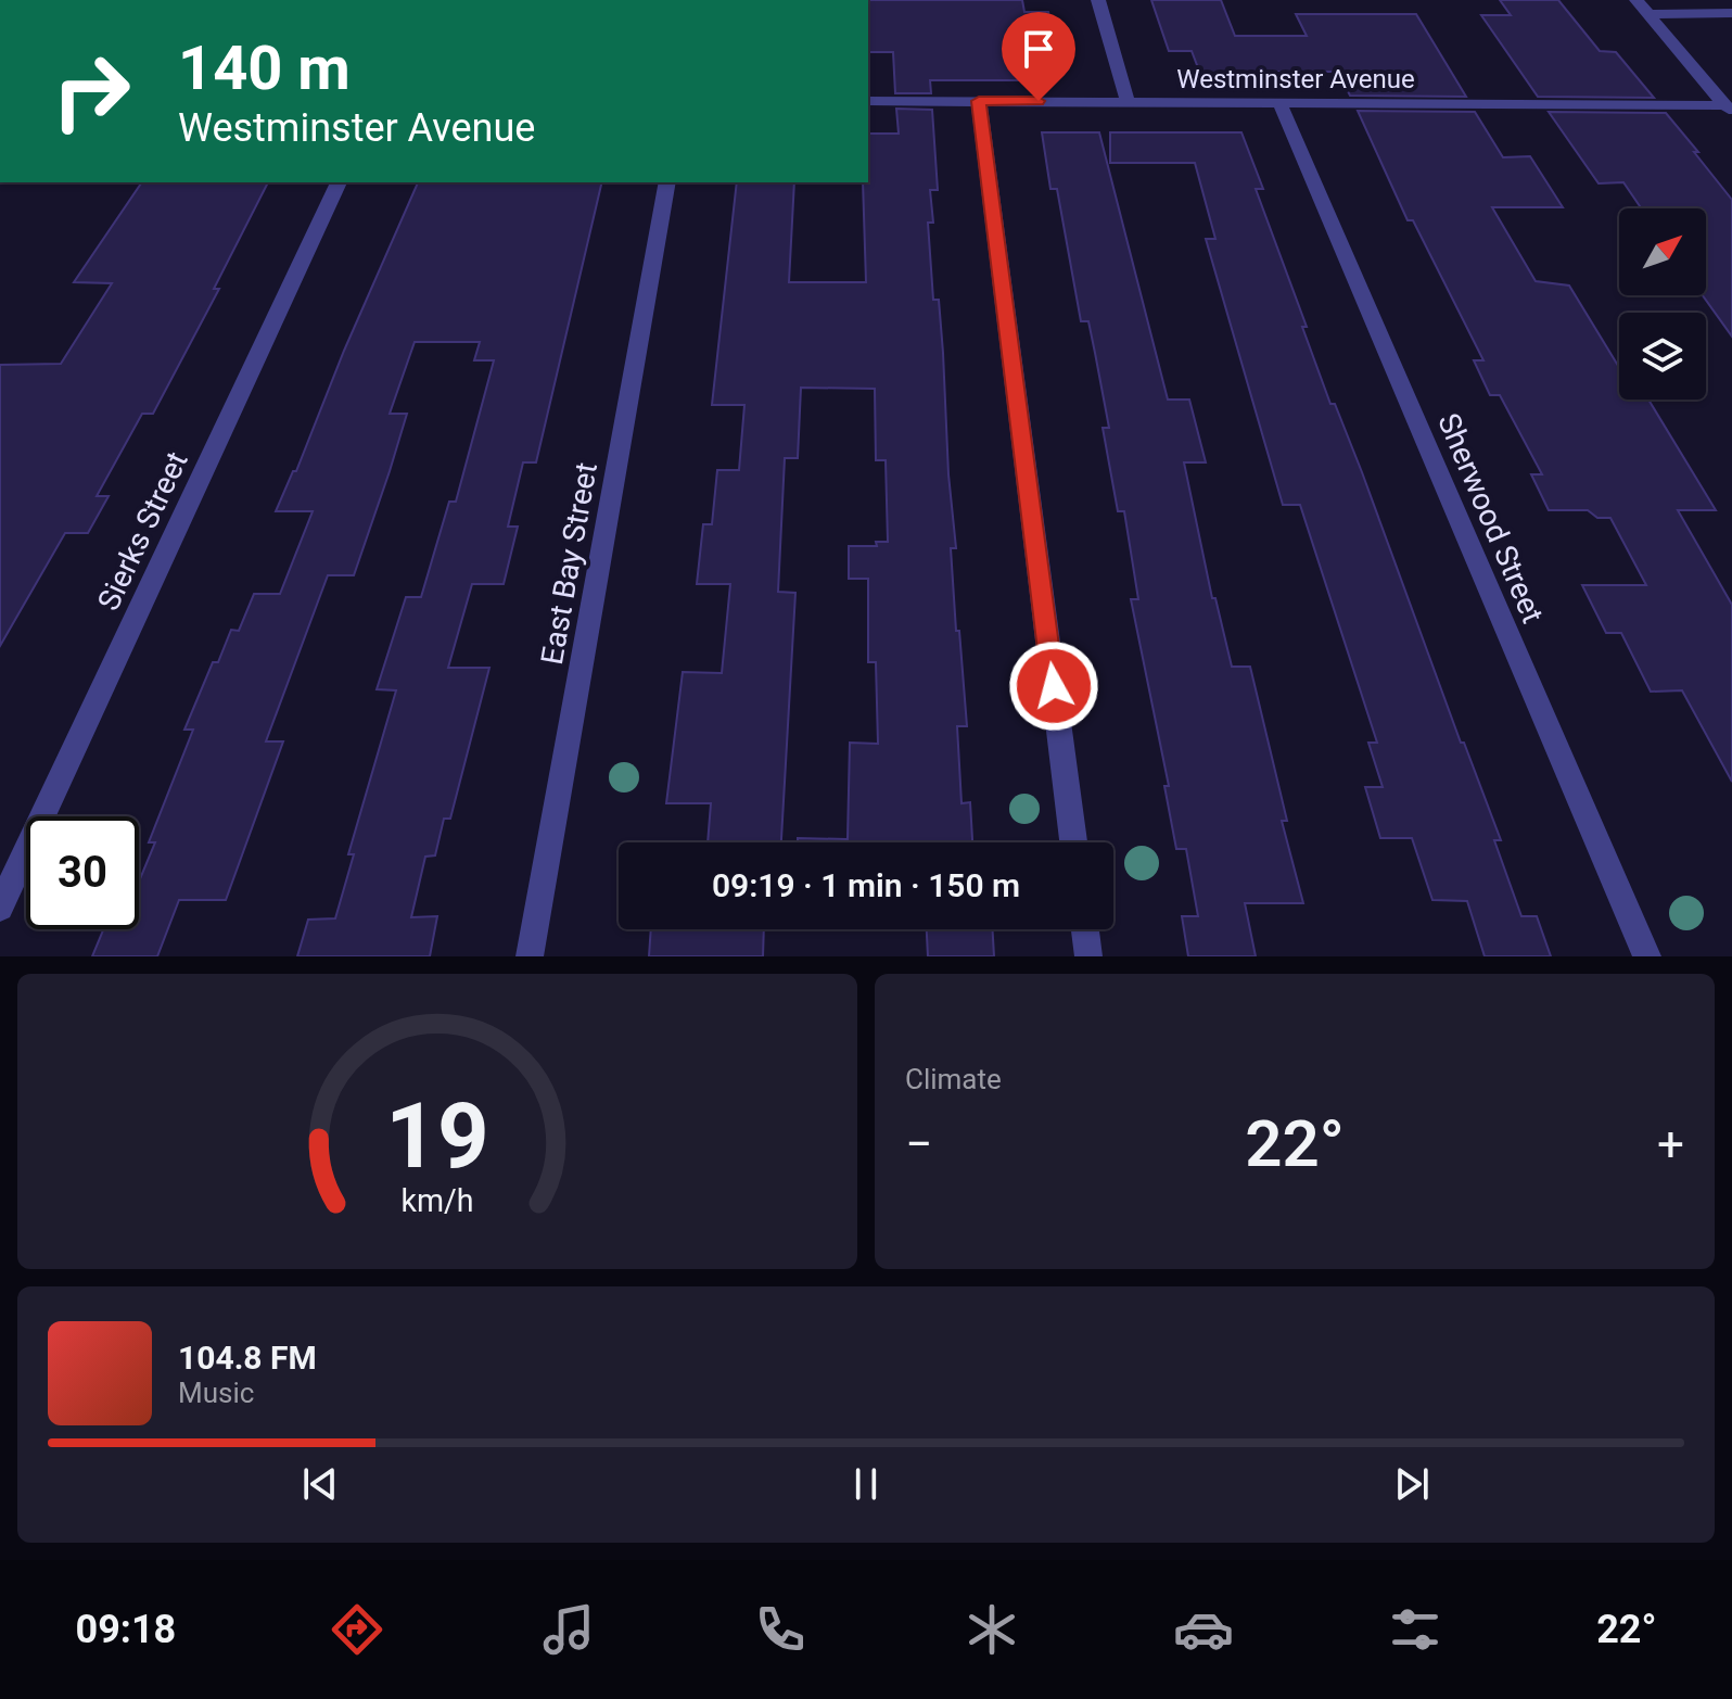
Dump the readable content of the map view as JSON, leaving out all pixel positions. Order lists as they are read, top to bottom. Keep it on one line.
{"streets":{"street":["Westminster Avenue","Sherwood Street","Sierks Street","East Bay Street"]},"crossings":[["Westminster Avenue","Sherwood Street"]],"north":"top right","page":{"turn":["140 m","Westminster Avenue"],"limit":"30","trip":"09:19 · 1 min · 150 m","tile":"Climate","heat":["−","22°","+"],"song":["104.8 FM","Music"],"tabs":["09:18","22°"],"gauge":["19","km/h"]}}
